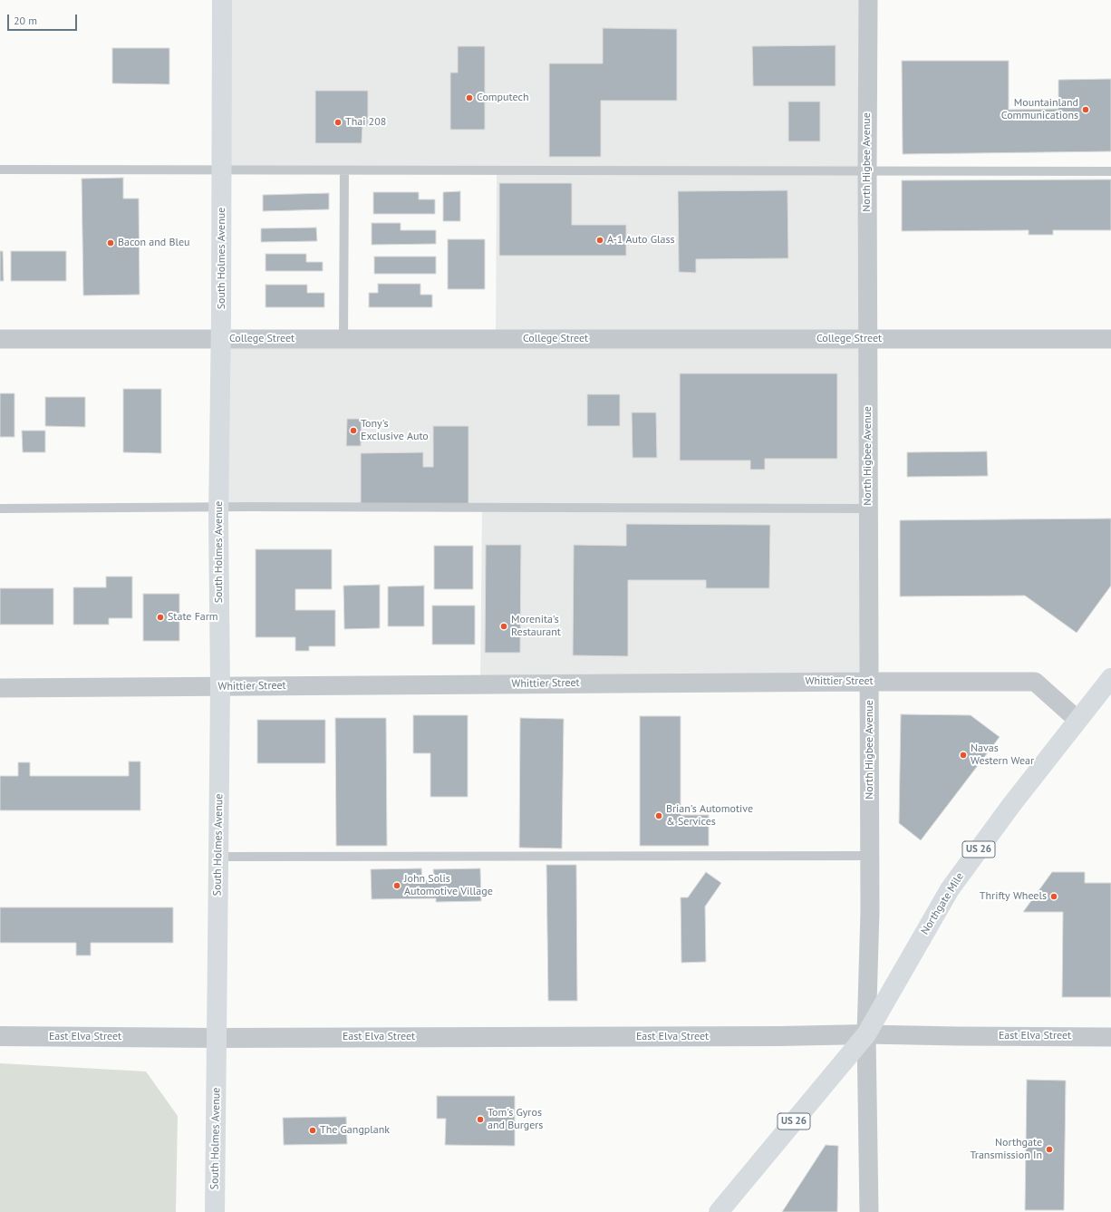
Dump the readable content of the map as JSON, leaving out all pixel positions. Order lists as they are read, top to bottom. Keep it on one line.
{"streets":{"main road":["South Holmes Avenue","US 26","Northgate Mile"],"street":["North Higbee Avenue","College Street","Whittier Street","East Elva Street"]},"crossings":[["North Higbee Avenue","College Street"],["North Higbee Avenue","Whittier Street"],["North Higbee Avenue","US 26"],["North Higbee Avenue","Northgate Mile"],["North Higbee Avenue","East Elva Street"],["South Holmes Avenue","College Street"],["South Holmes Avenue","Whittier Street"],["South Holmes Avenue","East Elva Street"],["Whittier Street","Northgate Mile"],["US 26","Northgate Mile"],["US 26","East Elva Street"],["Northgate Mile","East Elva Street"]],"places":["Computech","Mountainland Communications","Thai 208","A-1 Auto Glass","Bacon and Bleu","Tony's Exclusive Auto","State Farm","Morenita's Restaurant","Navas Western Wear","Brian's Automotive & Services","John Solis Automotive Village","Thrifty Wheels","Tom's Gyros and Burgers","The Gangplank","Northgate Transmission In"],"scale_bar":"20 m"}
